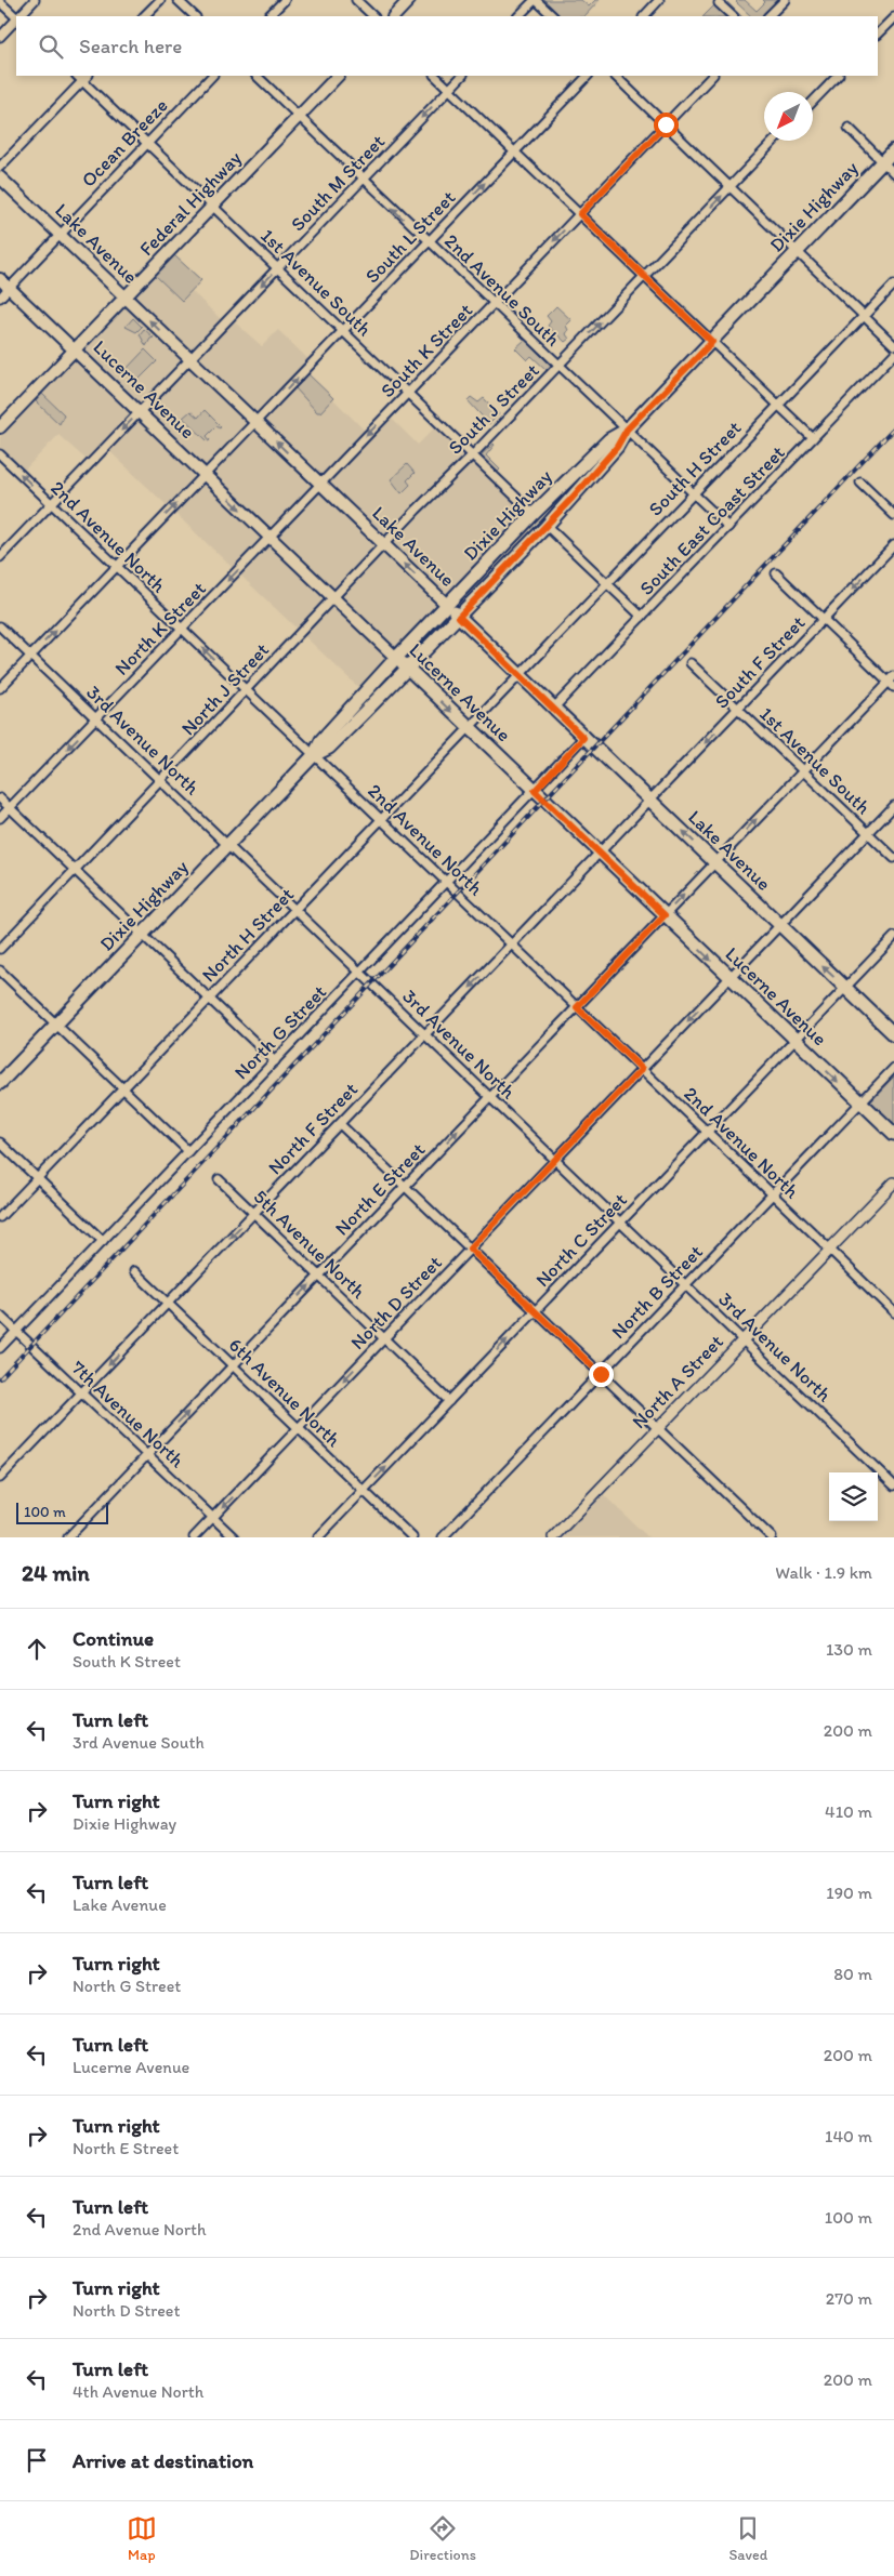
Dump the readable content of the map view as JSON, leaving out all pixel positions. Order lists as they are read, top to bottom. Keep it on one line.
{"streets":{"main road":["Federal Highway","Dixie Highway","Lake Avenue","Lucerne Avenue"],"street":["Ocean Breeze","South M Street","South L Street","1st Avenue South","2nd Avenue South","South K Street","South J Street","South H Street","South East Coast Street","2nd Avenue North","North K Street","South F Street","North J Street","3rd Avenue North","North H Street","North G Street","North F Street","North E Street","North C Street","5th Avenue North","North B Street","North D Street","North A Street","6th Avenue North","7th Avenue North"]},"crossings":[["Ocean Breeze","Lake Avenue"],["Ocean Breeze","1st Avenue South"],["Ocean Breeze","Lucerne Avenue"],["South M Street","Lake Avenue"],["South M Street","1st Avenue South"],["South M Street","2nd Avenue South"],["South M Street","Lucerne Avenue"],["South M Street","2nd Avenue North"],["Federal Highway","Lake Avenue"],["Federal Highway","1st Avenue South"],["Federal Highway","2nd Avenue South"],["Federal Highway","Lucerne Avenue"],["Dixie Highway","Lake Avenue"],["Dixie Highway","1st Avenue South"],["Dixie Highway","2nd Avenue South"],["Dixie Highway","Lucerne Avenue"],["Dixie Highway","2nd Avenue North"],["Dixie Highway","3rd Avenue North"],["South L Street","Lake Avenue"],["South L Street","1st Avenue South"],["South L Street","2nd Avenue South"],["South L Street","Lucerne Avenue"],["South L Street","2nd Avenue North"],["South L Street","3rd Avenue North"],["Lake Avenue","South K Street"],["Lake Avenue","South J Street"],["Lake Avenue","South H Street"],["Lake Avenue","South East Coast Street"],["Lake Avenue","North K Street"],["Lake Avenue","South F Street"],["Lake Avenue","North J Street"],["Lake Avenue","North H Street"],["Lake Avenue","North G Street"],["Lake Avenue","North F Street"],["Lake Avenue","North E Street"],["Lake Avenue","North C Street"],["Lake Avenue","North D Street"],["1st Avenue South","South K Street"],["1st Avenue South","South J Street"],["1st Avenue South","South F Street"],["1st Avenue South","North E Street"],["1st Avenue South","North D Street"],["2nd Avenue South","South K Street"],["2nd Avenue South","South J Street"],["2nd Avenue South","South H Street"],["2nd Avenue South","South East Coast Street"],["South K Street","North K Street"],["Lucerne Avenue","North K Street"],["Lucerne Avenue","North J Street"],["Lucerne Avenue","North H Street"],["Lucerne Avenue","North G Street"],["Lucerne Avenue","North F Street"],["Lucerne Avenue","North E Street"],["Lucerne Avenue","North C Street"],["Lucerne Avenue","North B Street"],["Lucerne Avenue","North D Street"],["South J Street","North J Street"],["South H Street","North H Street"],["2nd Avenue North","North K Street"],["2nd Avenue North","North J Street"],["2nd Avenue North","North H Street"],["2nd Avenue North","North G Street"],["2nd Avenue North","North F Street"],["2nd Avenue North","North E Street"],["2nd Avenue North","North C Street"],["2nd Avenue North","North B Street"],["2nd Avenue North","North D Street"],["2nd Avenue North","North A Street"],["North K Street","3rd Avenue North"],["South F Street","North F Street"],["North J Street","3rd Avenue North"],["3rd Avenue North","North H Street"],["3rd Avenue North","North G Street"],["3rd Avenue North","North F Street"],["3rd Avenue North","North E Street"],["3rd Avenue North","North C Street"],["3rd Avenue North","North B Street"],["3rd Avenue North","North D Street"],["3rd Avenue North","North A Street"],["North G Street","7th Avenue North"],["North F Street","5th Avenue North"],["North F Street","6th Avenue North"],["North F Street","7th Avenue North"],["North E Street","5th Avenue North"],["North E Street","6th Avenue North"],["North E Street","7th Avenue North"],["North C Street","5th Avenue North"],["North C Street","6th Avenue North"],["5th Avenue North","North D Street"],["North D Street","6th Avenue North"],["North D Street","7th Avenue North"]],"one_way":["South M Street","South L Street","Lake Avenue","South K Street","South J Street","North K Street","South F Street","North F Street","North E Street","North D Street"],"scale_bar":"100 m","north":"bottom left","page":{"search":"Search here","scale":"100 m","heading":["24 min","Walk · 1.9 km"],"list":[["Continue","South K Street","130 m"],["Turn left","3rd Avenue South","200 m"],["Turn right","Dixie Highway","410 m"],["Turn left","Lake Avenue","190 m"],["Turn right","North G Street","80 m"],["Turn left","Lucerne Avenue","200 m"],["Turn right","North E Street","140 m"],["Turn left","2nd Avenue North","100 m"],["Turn right","North D Street","270 m"],["Turn left","4th Avenue North","200 m"],"Arrive at destination"],"nav":["Map","Directions","Saved"]}}
